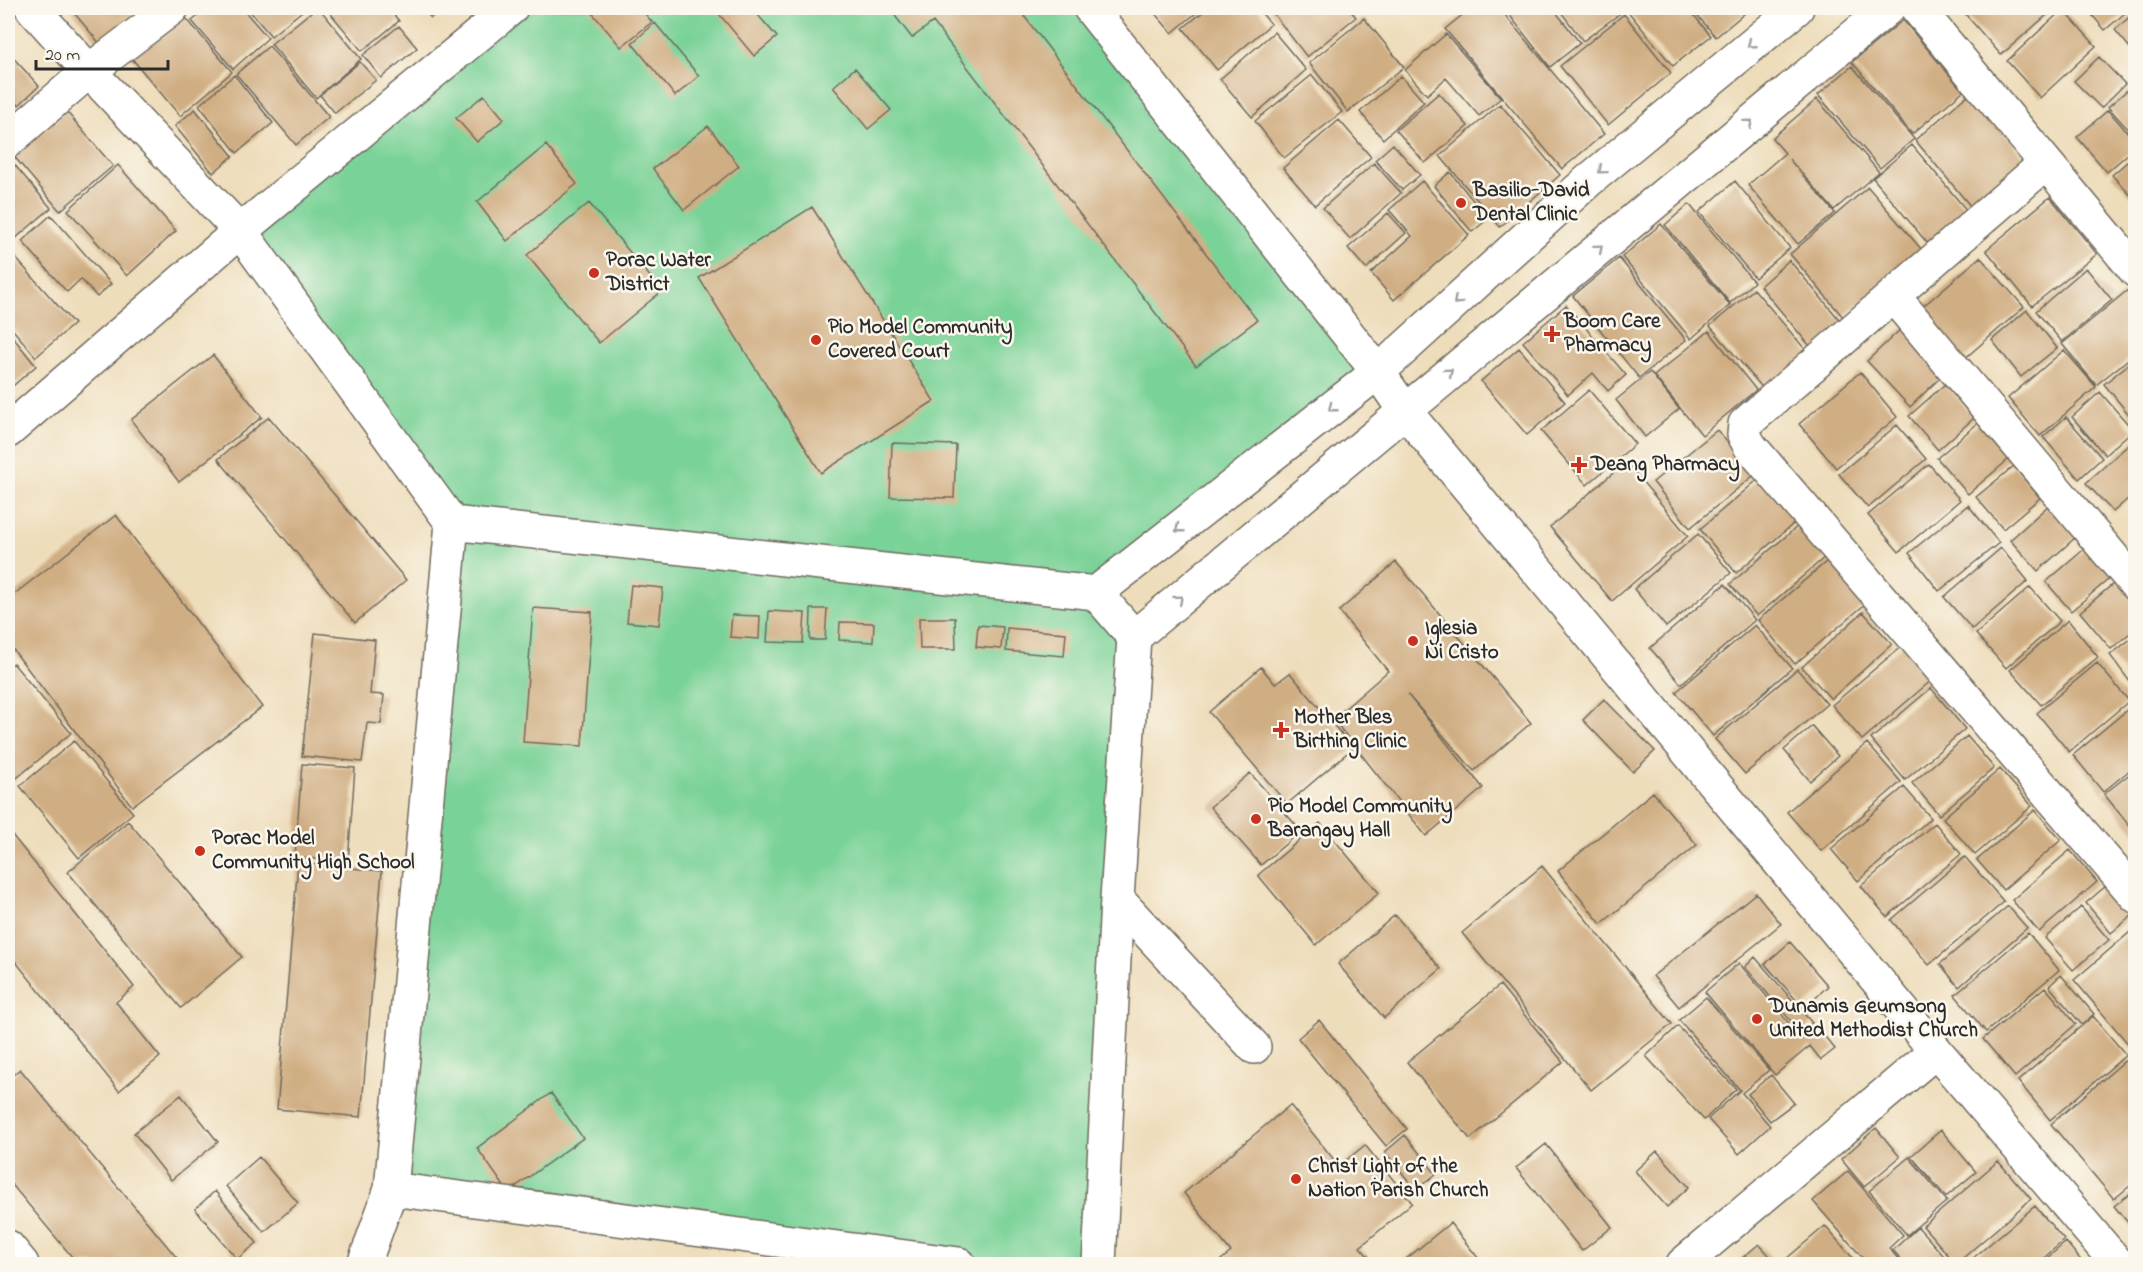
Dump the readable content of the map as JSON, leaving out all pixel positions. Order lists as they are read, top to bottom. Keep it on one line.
{"places":{"other":["Basilio-David Dental Clinic","Porac Water District","Pio Model Community Covered Court","Iglesia Ni Cristo","Pio Model Community Barangay Hall","Porac Model Community High School","Dunamis Geumsong United Methodist Church","Christ Light of the Nation Parish Church"],"health":["Boom Care Pharmacy","Deang Pharmacy","Mother Bles Birthing Clinic"]},"scale_bar":"20 m"}
